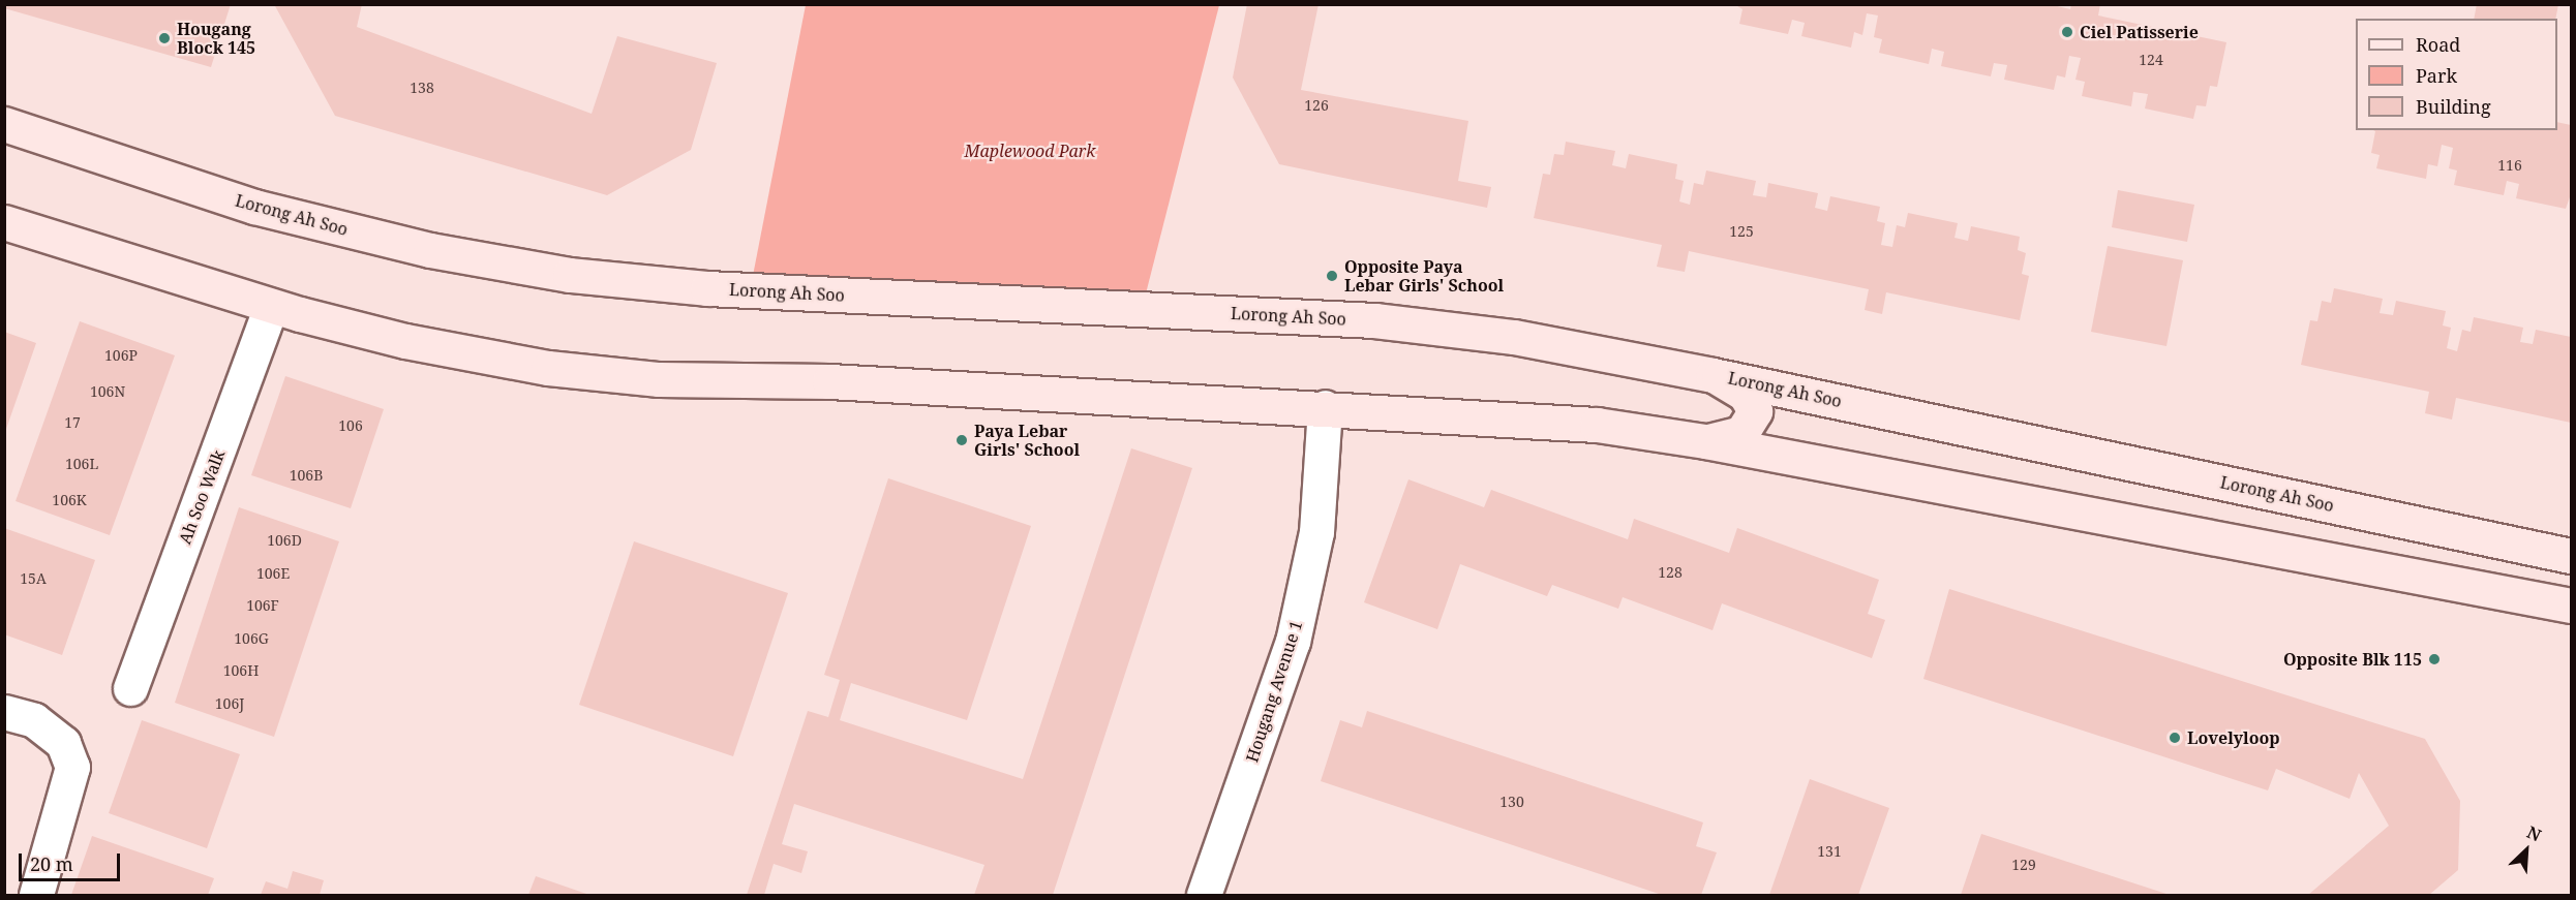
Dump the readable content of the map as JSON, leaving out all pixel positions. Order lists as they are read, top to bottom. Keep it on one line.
{"streets":{"main road":["Lorong Ah Soo"],"street":["Ah Soo Walk","Hougang Avenue 1"]},"parks":["Maplewood Park"],"places":["Ciel Patisserie","Hougang Block 145","Opposite Paya Lebar Girls' School","Paya Lebar Girls' School","Opposite Blk 115","Lovelyloop"],"house_numbers":["124","138","126","116","125","106P","106N","17","106","106L","106B","106K","106D","128","106E","15A","106F","106G","106H","106J","130","131","129"],"legend":["Road","Park","Building"],"scale_bar":"20 m","north":"top right"}
